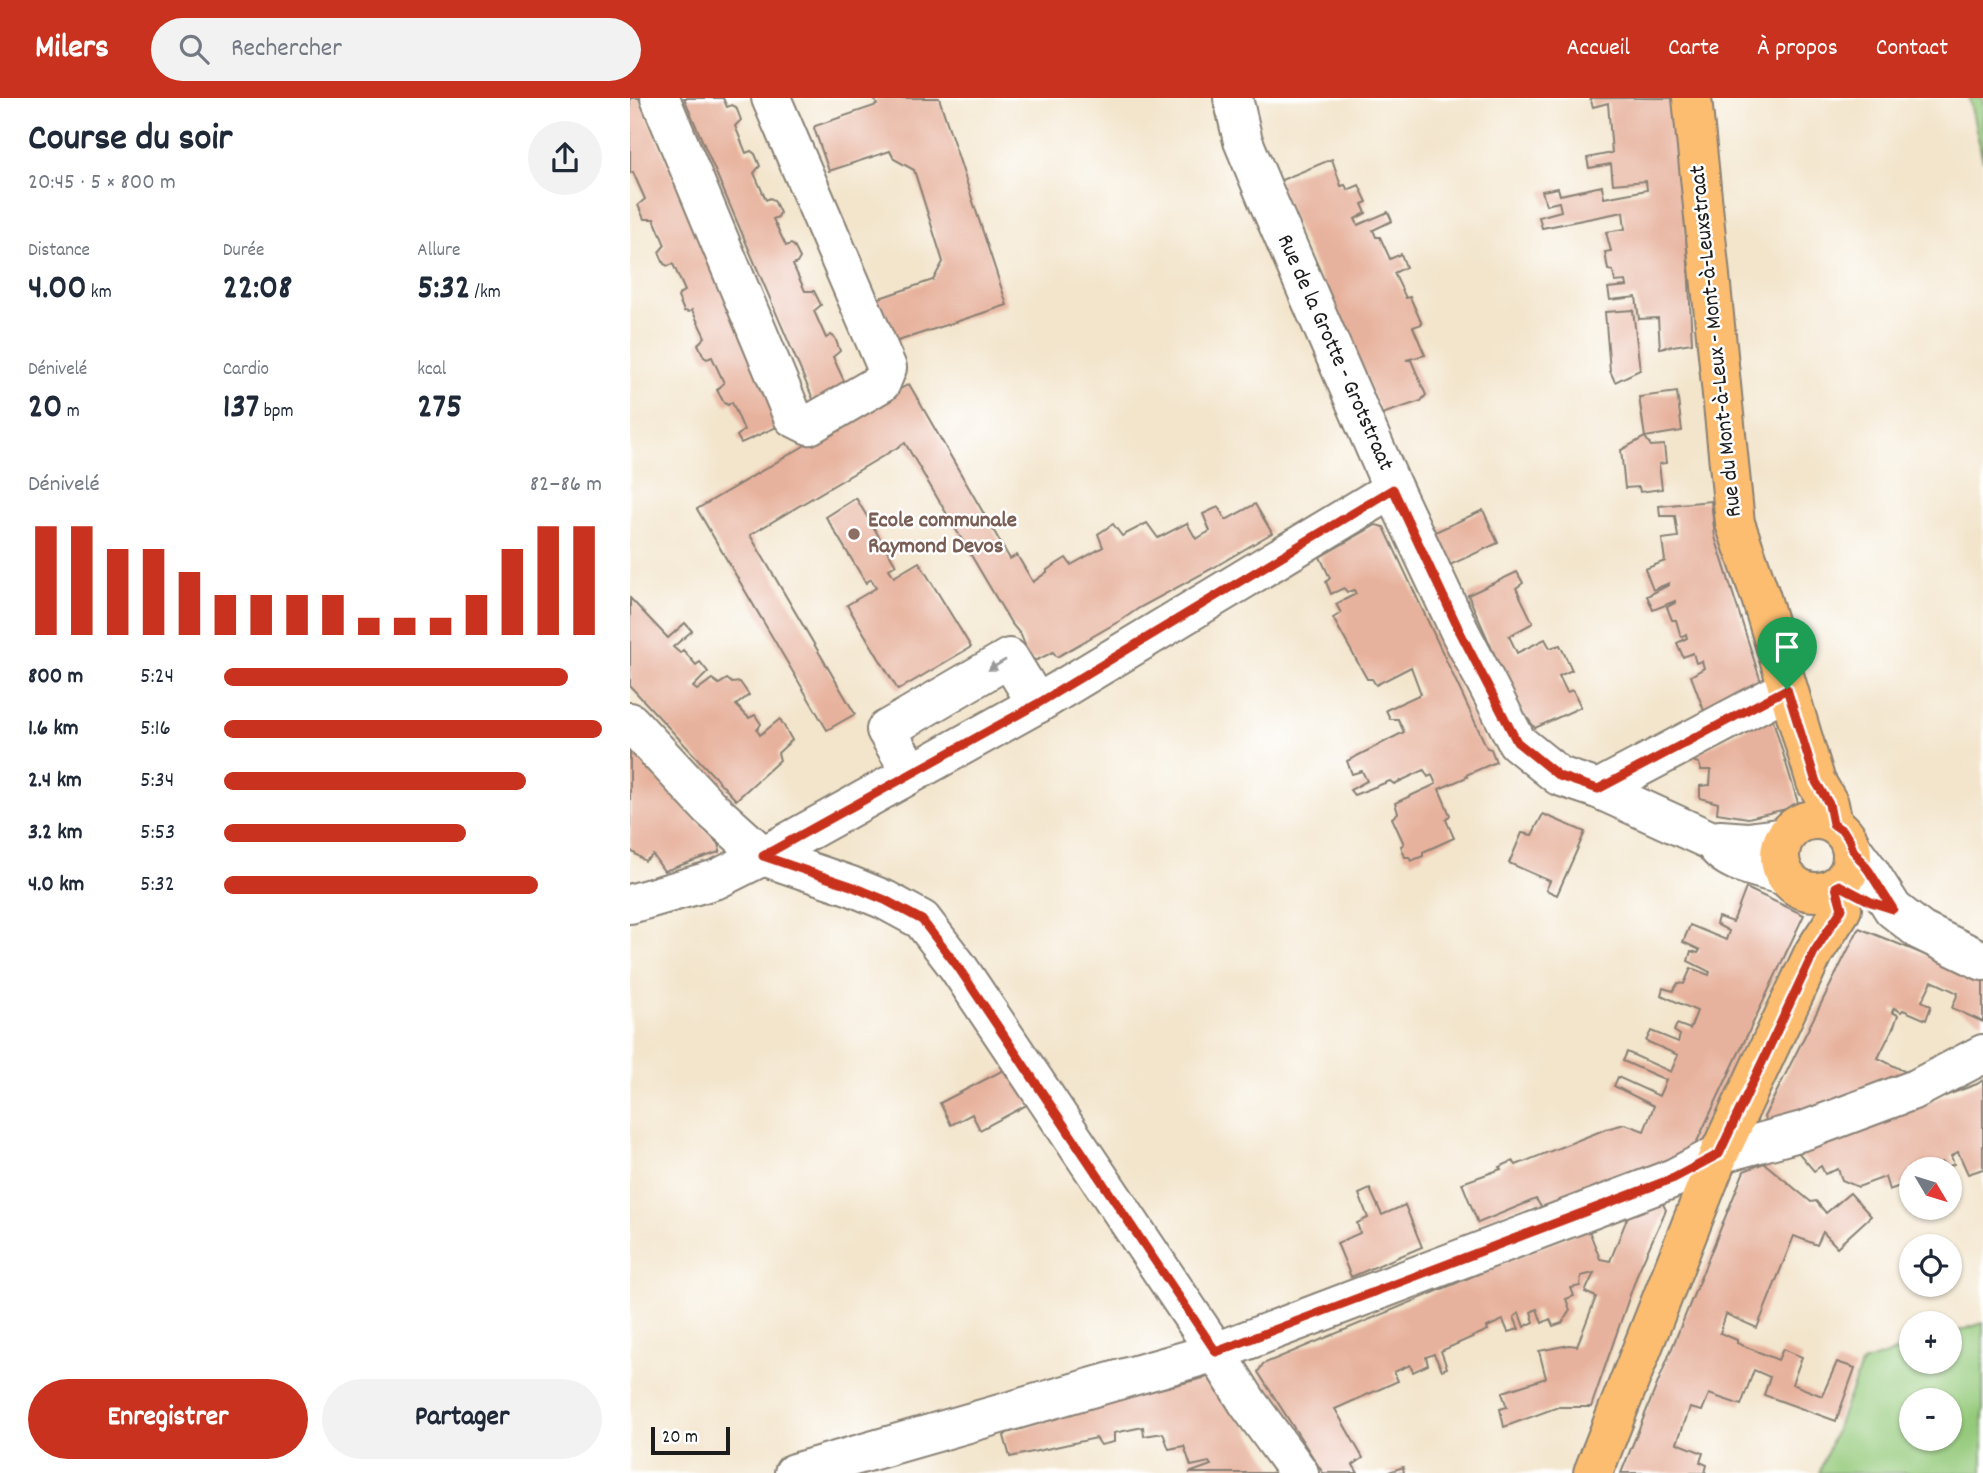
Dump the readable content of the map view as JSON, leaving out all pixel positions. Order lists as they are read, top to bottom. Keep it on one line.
{"streets":{"main road":["Rue du Mont-à-Leux - Mont-à-Leuxstraat"],"street":["Rue de la Grotte - Grotstraat"]},"crossings":[["Rue du Mont-à-Leux - Mont-à-Leuxstraat","Rue de la Grotte - Grotstraat"]],"places":["Ecole communale Raymond Devos"],"scale_bar":"20 m","north":"bottom right","page":{"header":"Milers","search":"Rechercher","nav":["Accueil","Carte","À propos","Contact"],"heading":["Course du soir","20:45 · 5 × 800 m"],"stats":[["Distance","4.00 km"],["Durée","22:08"],["Allure","5:32 /km"],["Dénivelé","20 m"],["Cardio","137 bpm"],["kcal","275"]],"chart":["Dénivelé","82–86 m"],"list":[{"name":"800 m","note":"5:24"},{"name":"1.6 km","note":"5:16"},{"name":"2.4 km","note":"5:34"},{"name":"3.2 km","note":"5:53"},{"name":"4.0 km","note":"5:32"}],"map_buttons":["+","−"],"buttons":["Enregistrer","Partager"],"scale":"20 m"}}
